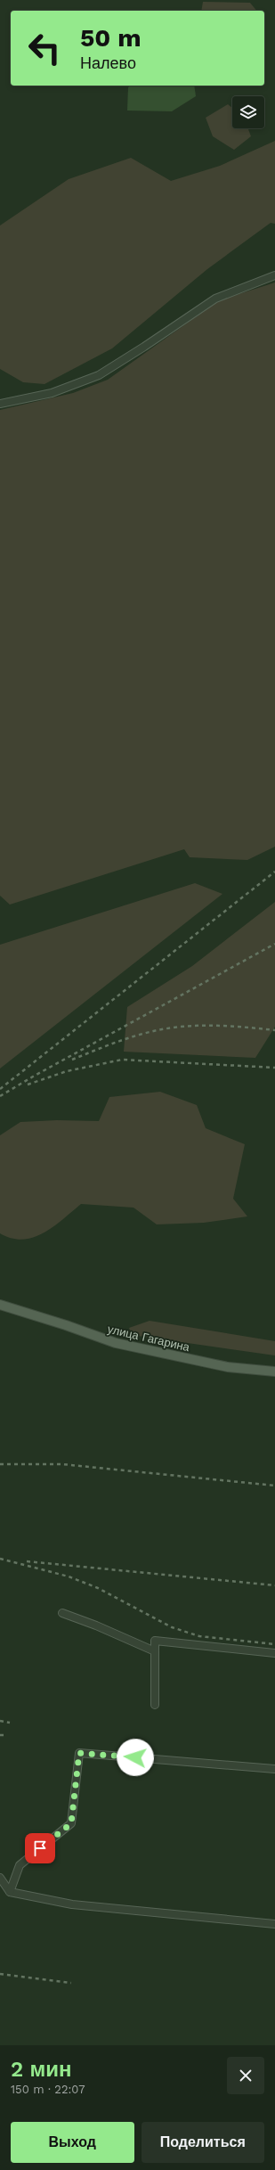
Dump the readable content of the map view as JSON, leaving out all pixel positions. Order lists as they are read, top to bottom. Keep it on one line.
{"streets":{"main road":["улица Гагарина"]},"page":{"turn":["50 m","Налево"],"heading":["2 мин","150 m · 22:07"],"buttons":["Выход","Поделиться"]}}
